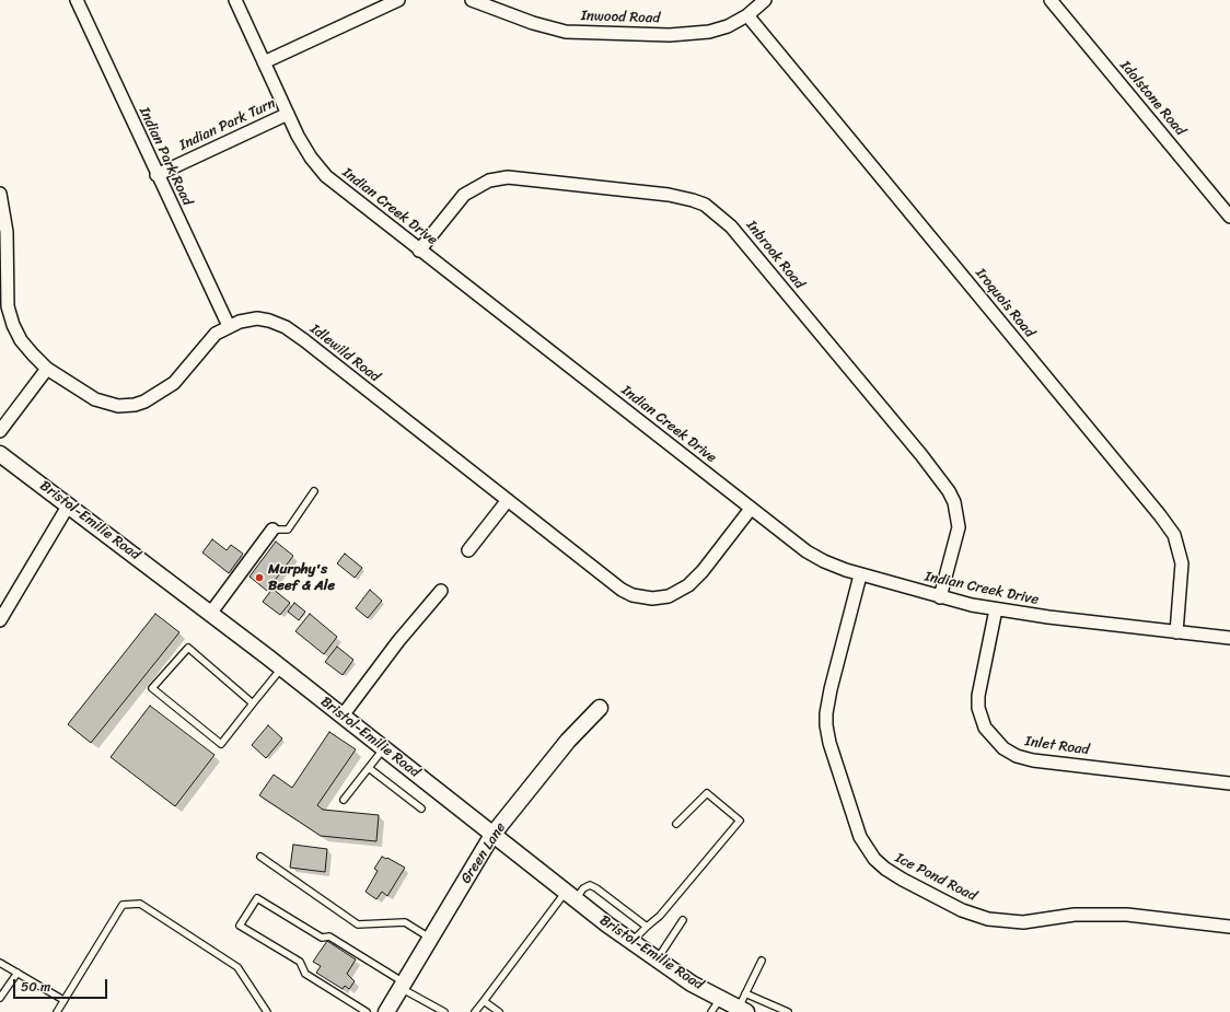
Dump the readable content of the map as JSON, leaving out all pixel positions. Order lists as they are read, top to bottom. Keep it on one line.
{"streets":{"street":["Inwood Road","Idolstone Road","Indian Park Turn","Indian Park Road","Indian Creek Drive","Inbrook Road","Iroquois Road","Idlewild Road","Bristol-Emilie Road","Inlet Road","Green Lane","Ice Pond Road"]},"crossings":[["Inwood Road","Iroquois Road"],["Indian Park Turn","Indian Park Road"],["Indian Park Turn","Indian Creek Drive"],["Indian Park Road","Idlewild Road"],["Indian Creek Drive","Inbrook Road"],["Indian Creek Drive","Iroquois Road"],["Indian Creek Drive","Idlewild Road"],["Indian Creek Drive","Inlet Road"],["Indian Creek Drive","Ice Pond Road"],["Bristol-Emilie Road","Green Lane"]],"places":["Murphy's Beef & Ale"],"scale_bar":"50 m"}
